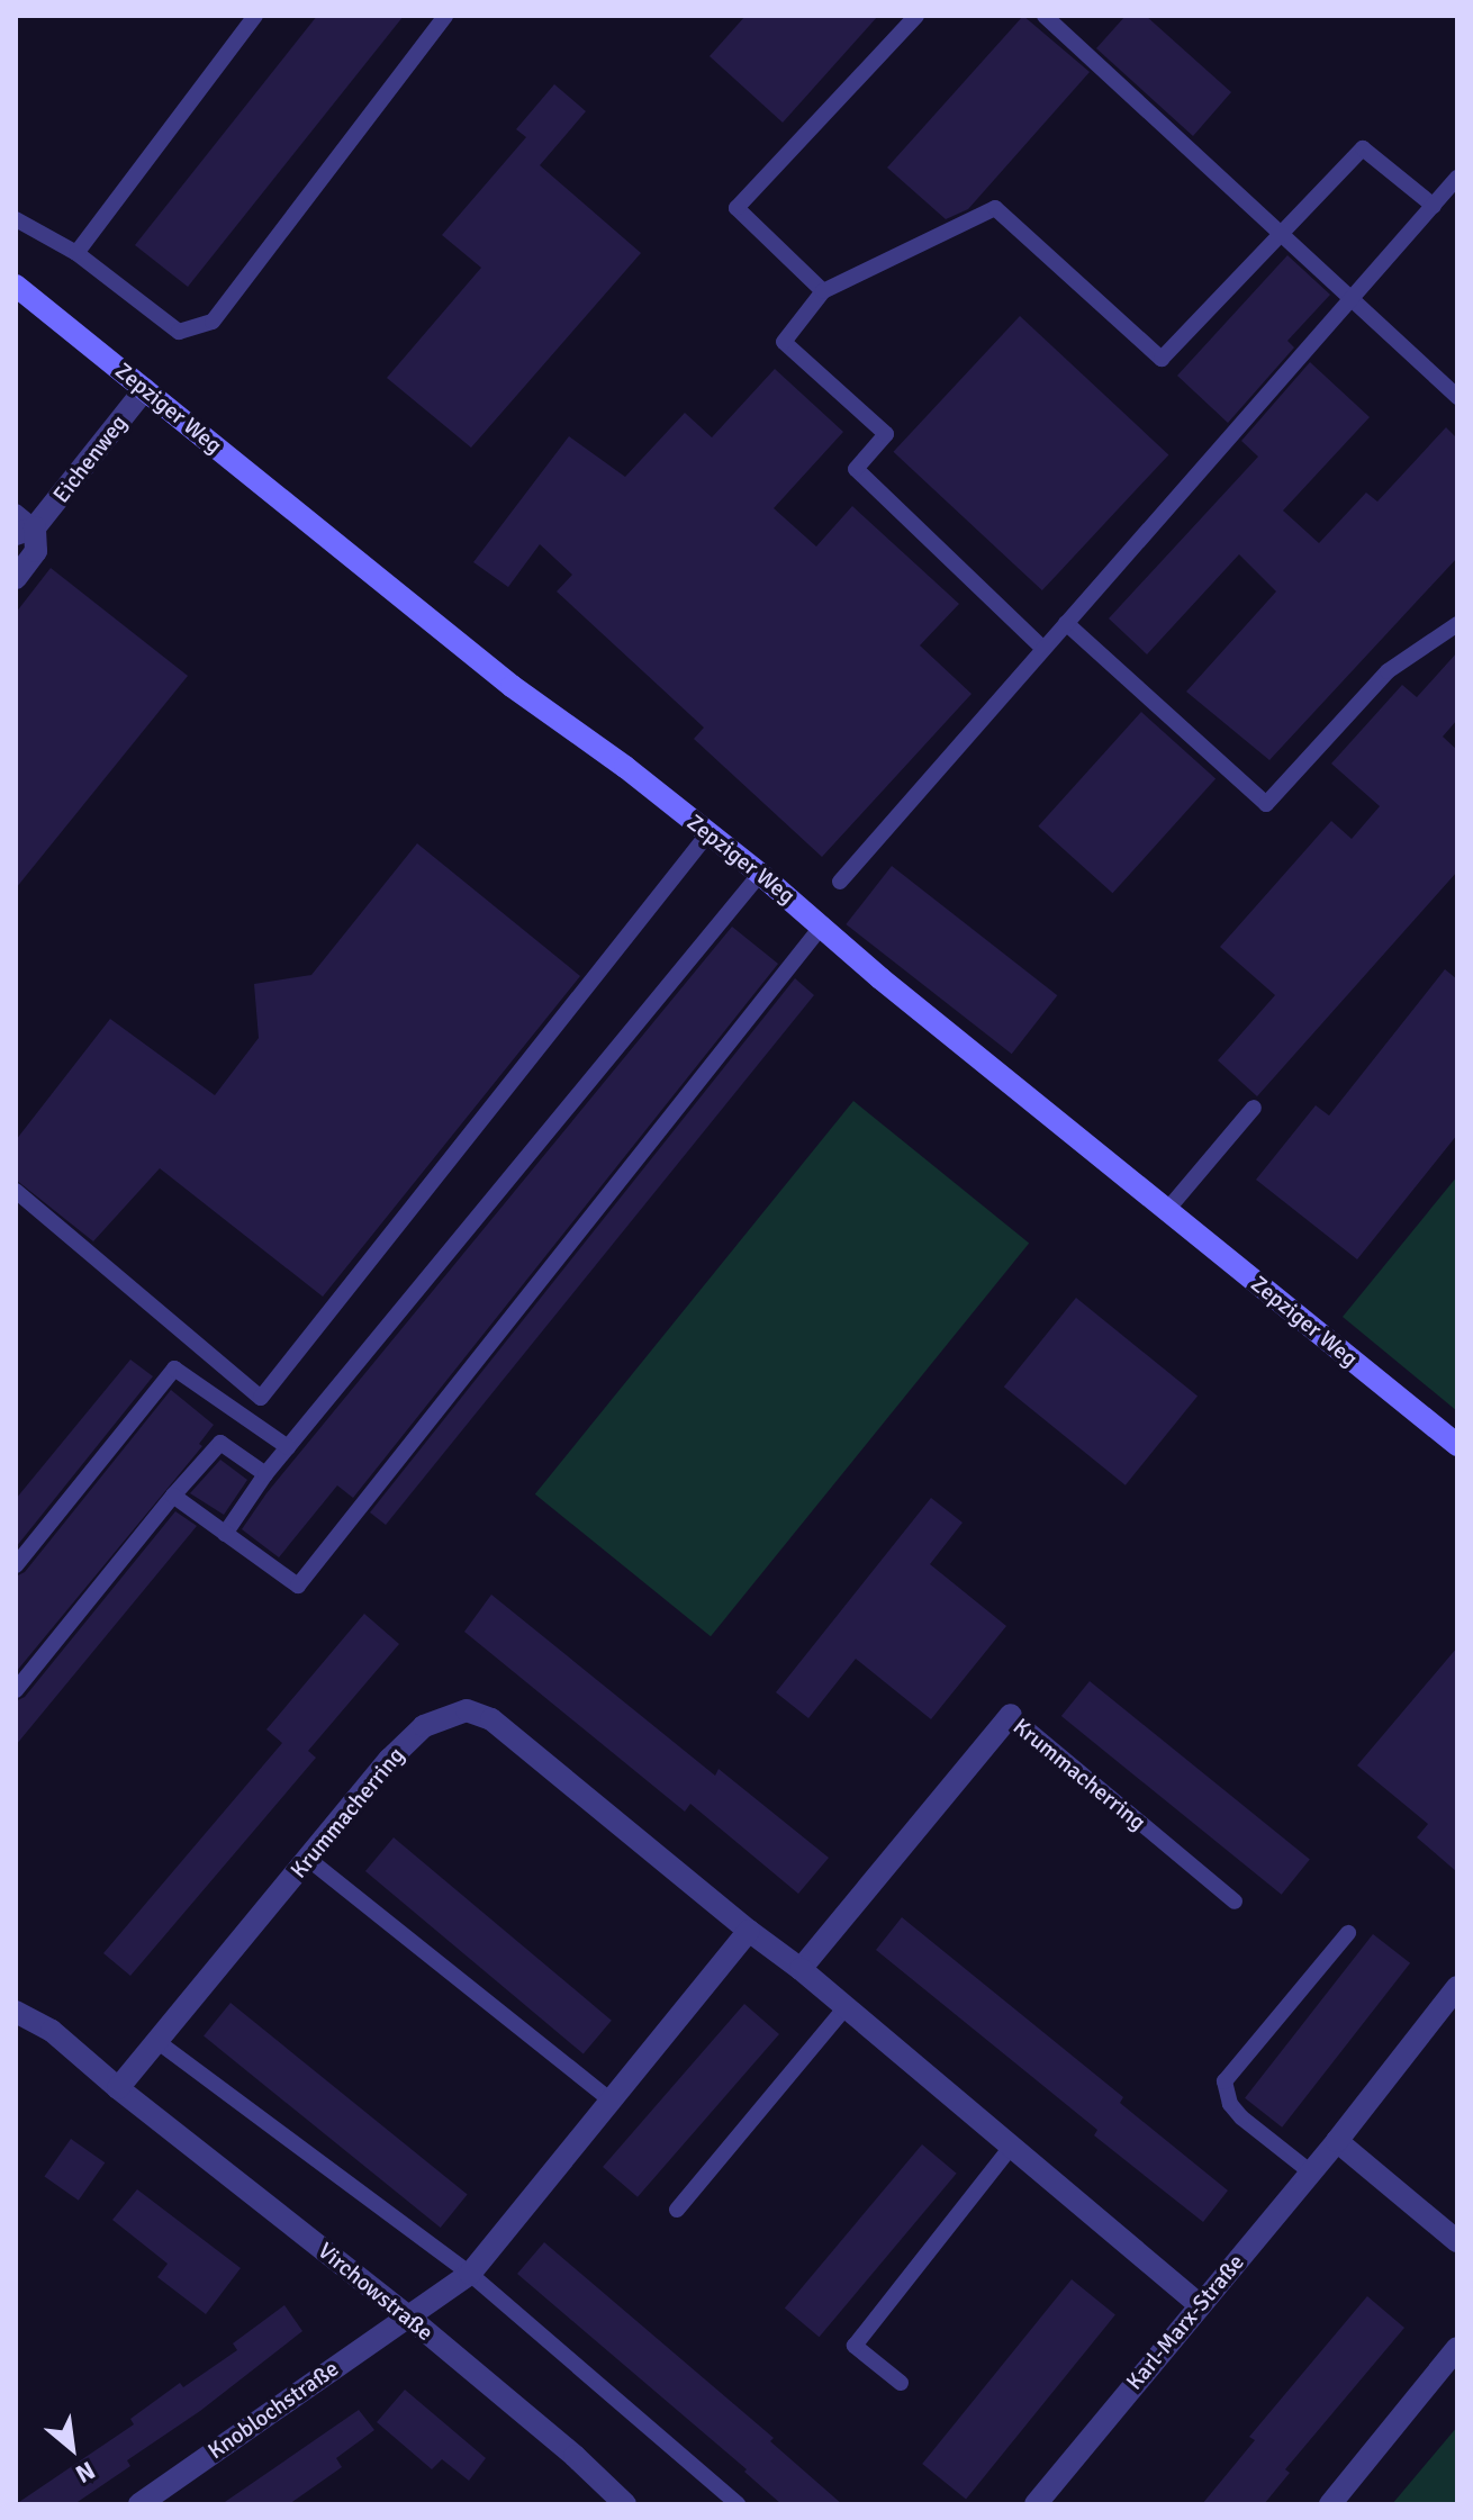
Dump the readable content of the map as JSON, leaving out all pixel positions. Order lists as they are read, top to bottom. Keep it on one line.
{"streets":{"street":["Zepziger Weg","Eichenweg","Krummacherring","Virchowstraße","Karl-Marx-Straße","Knoblochstraße"]},"crossings":[["Zepziger Weg","Eichenweg"],["Krummacherring","Virchowstraße"],["Krummacherring","Karl-Marx-Straße"],["Virchowstraße","Knoblochstraße"]],"north":"bottom right"}
